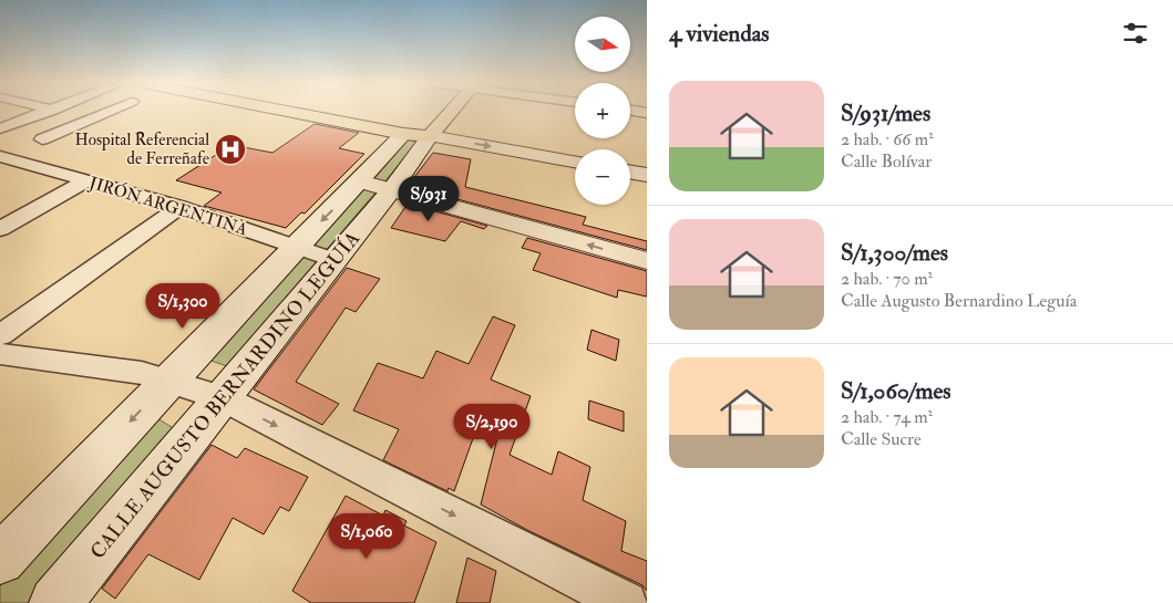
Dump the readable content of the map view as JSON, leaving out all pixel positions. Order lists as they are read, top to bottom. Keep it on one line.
{"streets":{"main road":["CALLE AUGUSTO BERNARDINO LEGUÍA"],"street":["JIRÓN ARGENTINA"]},"crossings":[["JIRÓN ARGENTINA","CALLE AUGUSTO BERNARDINO LEGUÍA"]],"places":{"hospital":["Hospital Referencial de Ferreñafe"]},"north":"right","page":{"heading":"4 viviendas","map_buttons":["+","−"],"list":[{"name":"S/931/mes","note":"2 hab. · 66 m² · Calle Bolívar"},{"name":"S/1,300/mes","note":"2 hab. · 70 m² · Calle Augusto Bernardino Leguía"},{"name":"S/1,060/mes","note":"2 hab. · 74 m² · Calle Sucre"}],"price":["S/931","S/1,300","S/2,190","S/1,060"]}}
